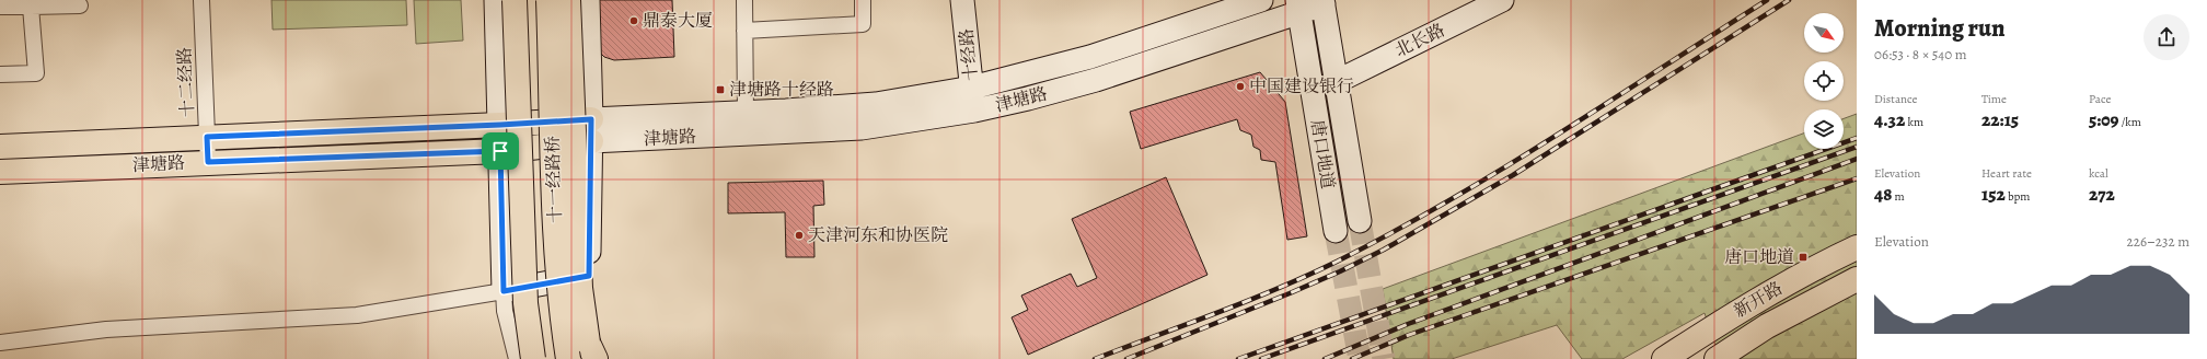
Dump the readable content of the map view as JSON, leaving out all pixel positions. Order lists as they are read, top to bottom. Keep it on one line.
{"streets":{"main road":["北长路","十经路","津塘路","唐口地道","十一经路桥","新开路"],"street":["十二经路"]},"crossings":[["北长路","唐口地道"],["十经路","津塘路"],["十二经路","津塘路"],["津塘路","唐口地道"]],"places":{"other":["鼎泰大厦","中国建设银行","天津河东和协医院"],"transit":["津塘路十经路","唐口地道"]},"north":"bottom right","page":{"heading":["Morning run","06:53 · 8 × 540 m"],"stats":[["Distance","4.32 km"],["Time","22:15"],["Pace","5:09 /km"],["Elevation","48 m"],["Heart rate","152 bpm"],["kcal","272"]],"chart":["Elevation","226–232 m"]}}
